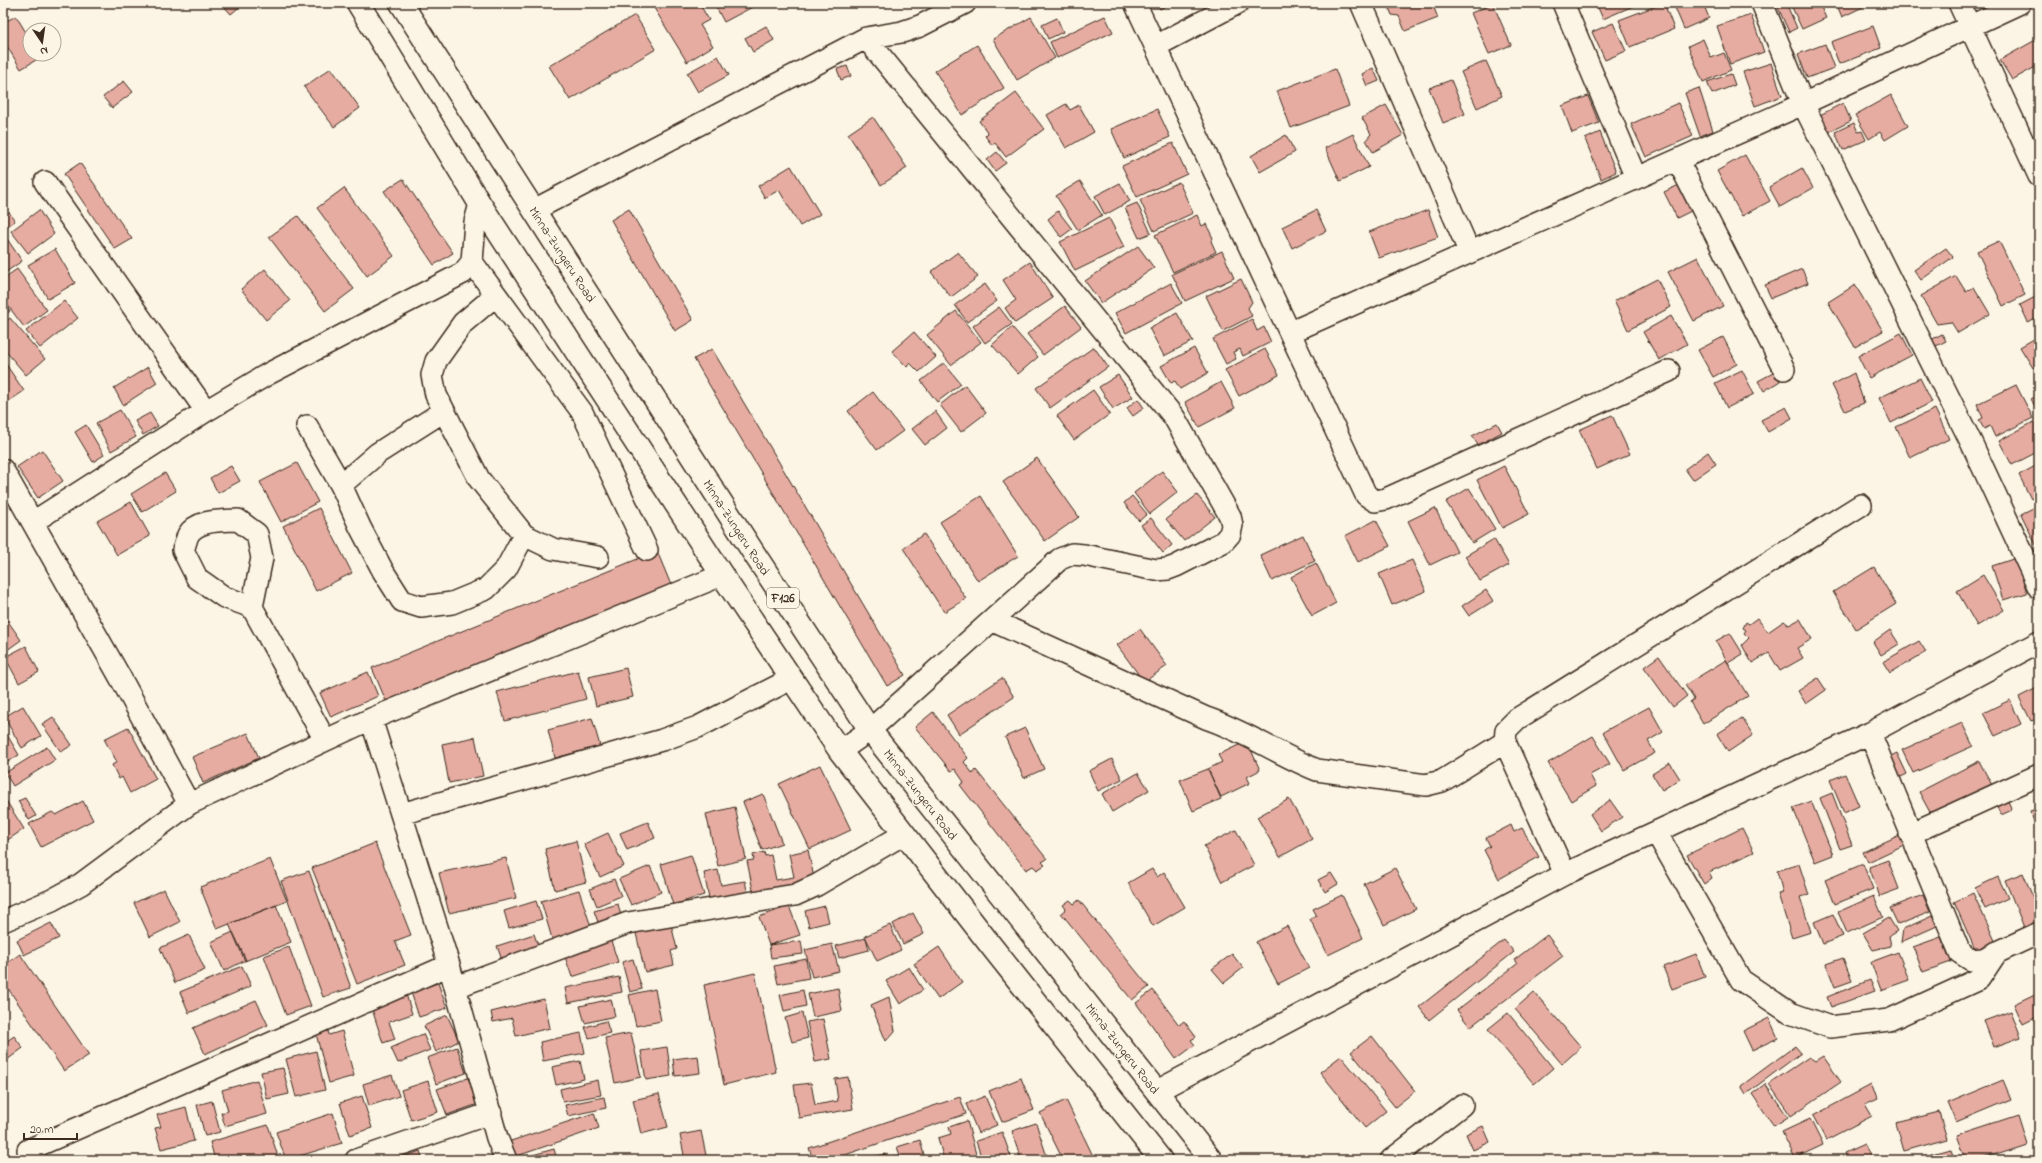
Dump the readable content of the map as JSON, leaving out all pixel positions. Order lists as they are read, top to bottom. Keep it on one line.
{"streets":{"main road":["Minna-Zungeru Road","F126"]},"scale_bar":"20 m","north":"bottom"}
